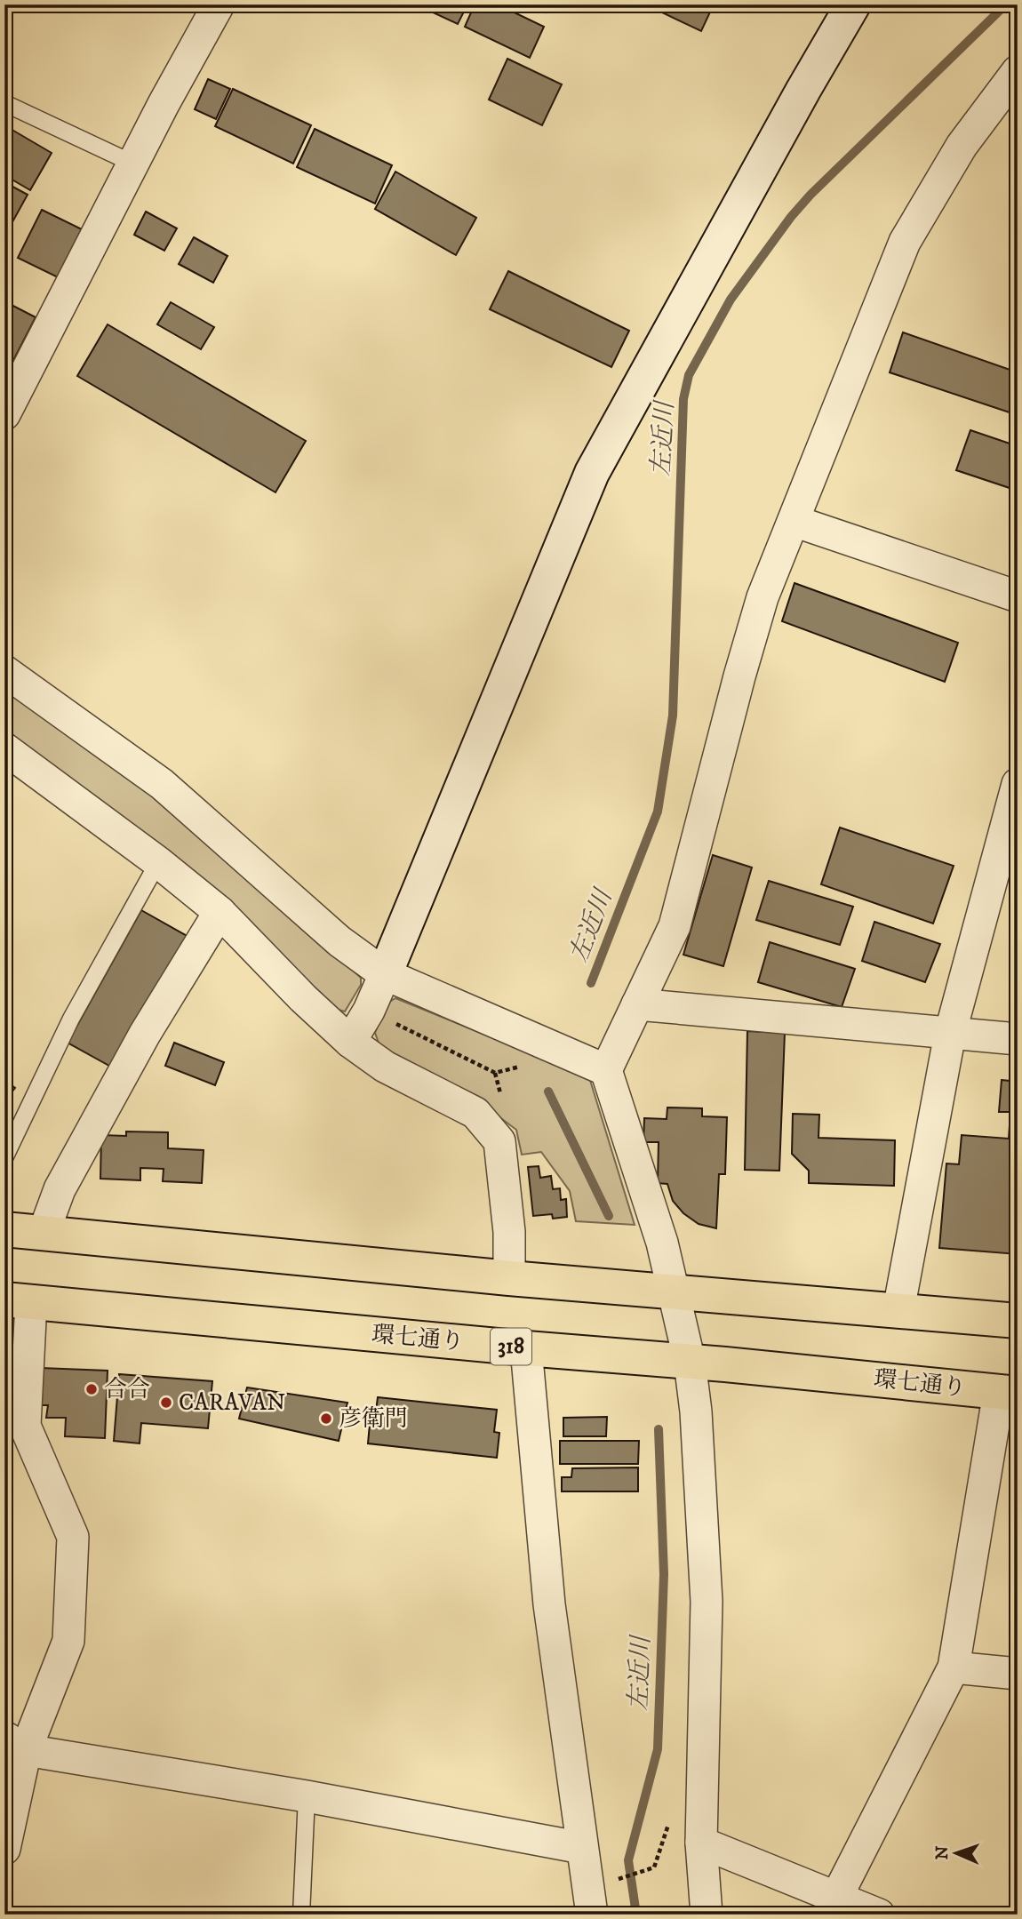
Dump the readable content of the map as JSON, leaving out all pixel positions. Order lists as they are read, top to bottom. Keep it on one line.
{"streets":{"main road":["環七通り","318"]},"water":["左近川"],"places":["合合","CARAVAN","彦衛門"],"north":"left"}
